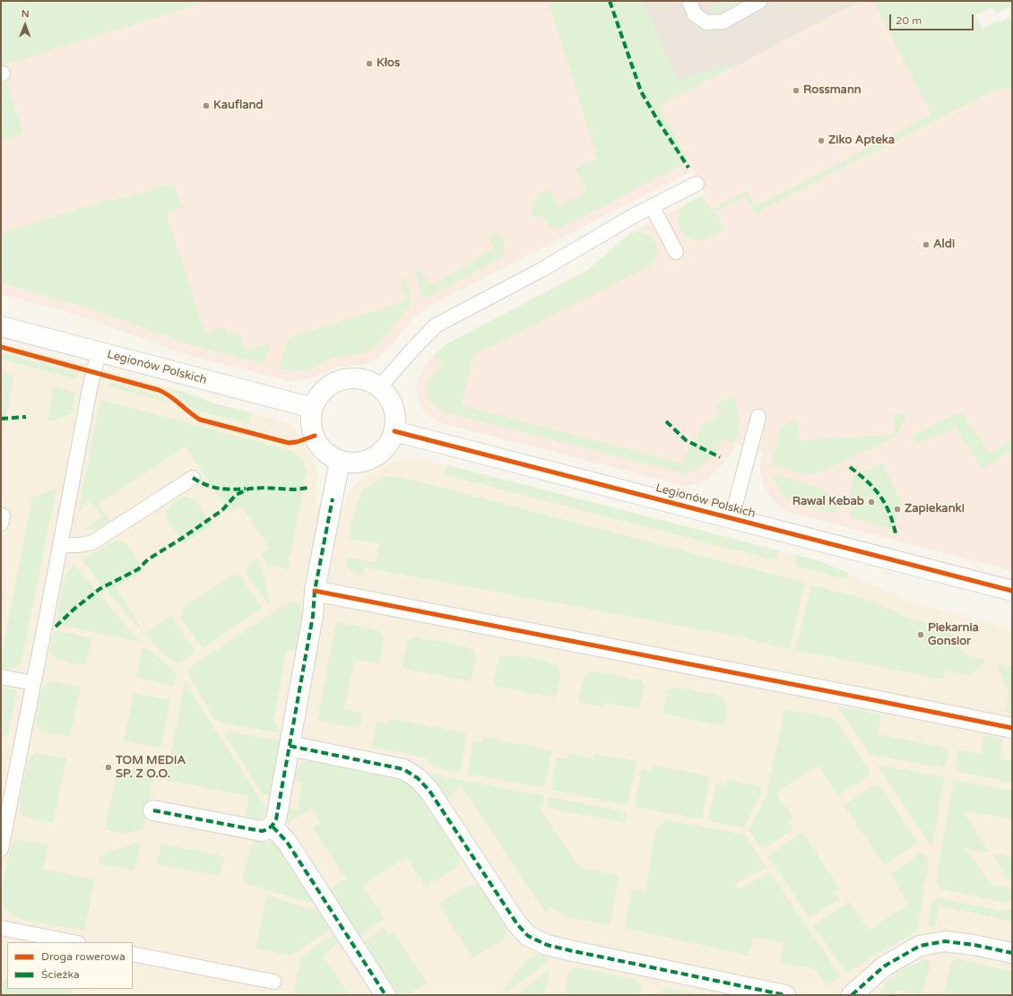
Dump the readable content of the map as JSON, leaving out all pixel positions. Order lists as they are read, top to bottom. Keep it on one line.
{"streets":{"street":["Legionów Polskich"]},"places":["Kłos","Rossmann","Kaufland","Ziko Apteka","Aldi","Rawal Kebab","Zapiekanki","Piekarnia Gonsior","TOM MEDIA SP. Z O.O."],"legend":["Droga rowerowa","Ścieżka"],"scale_bar":"20 m","north":"top"}
